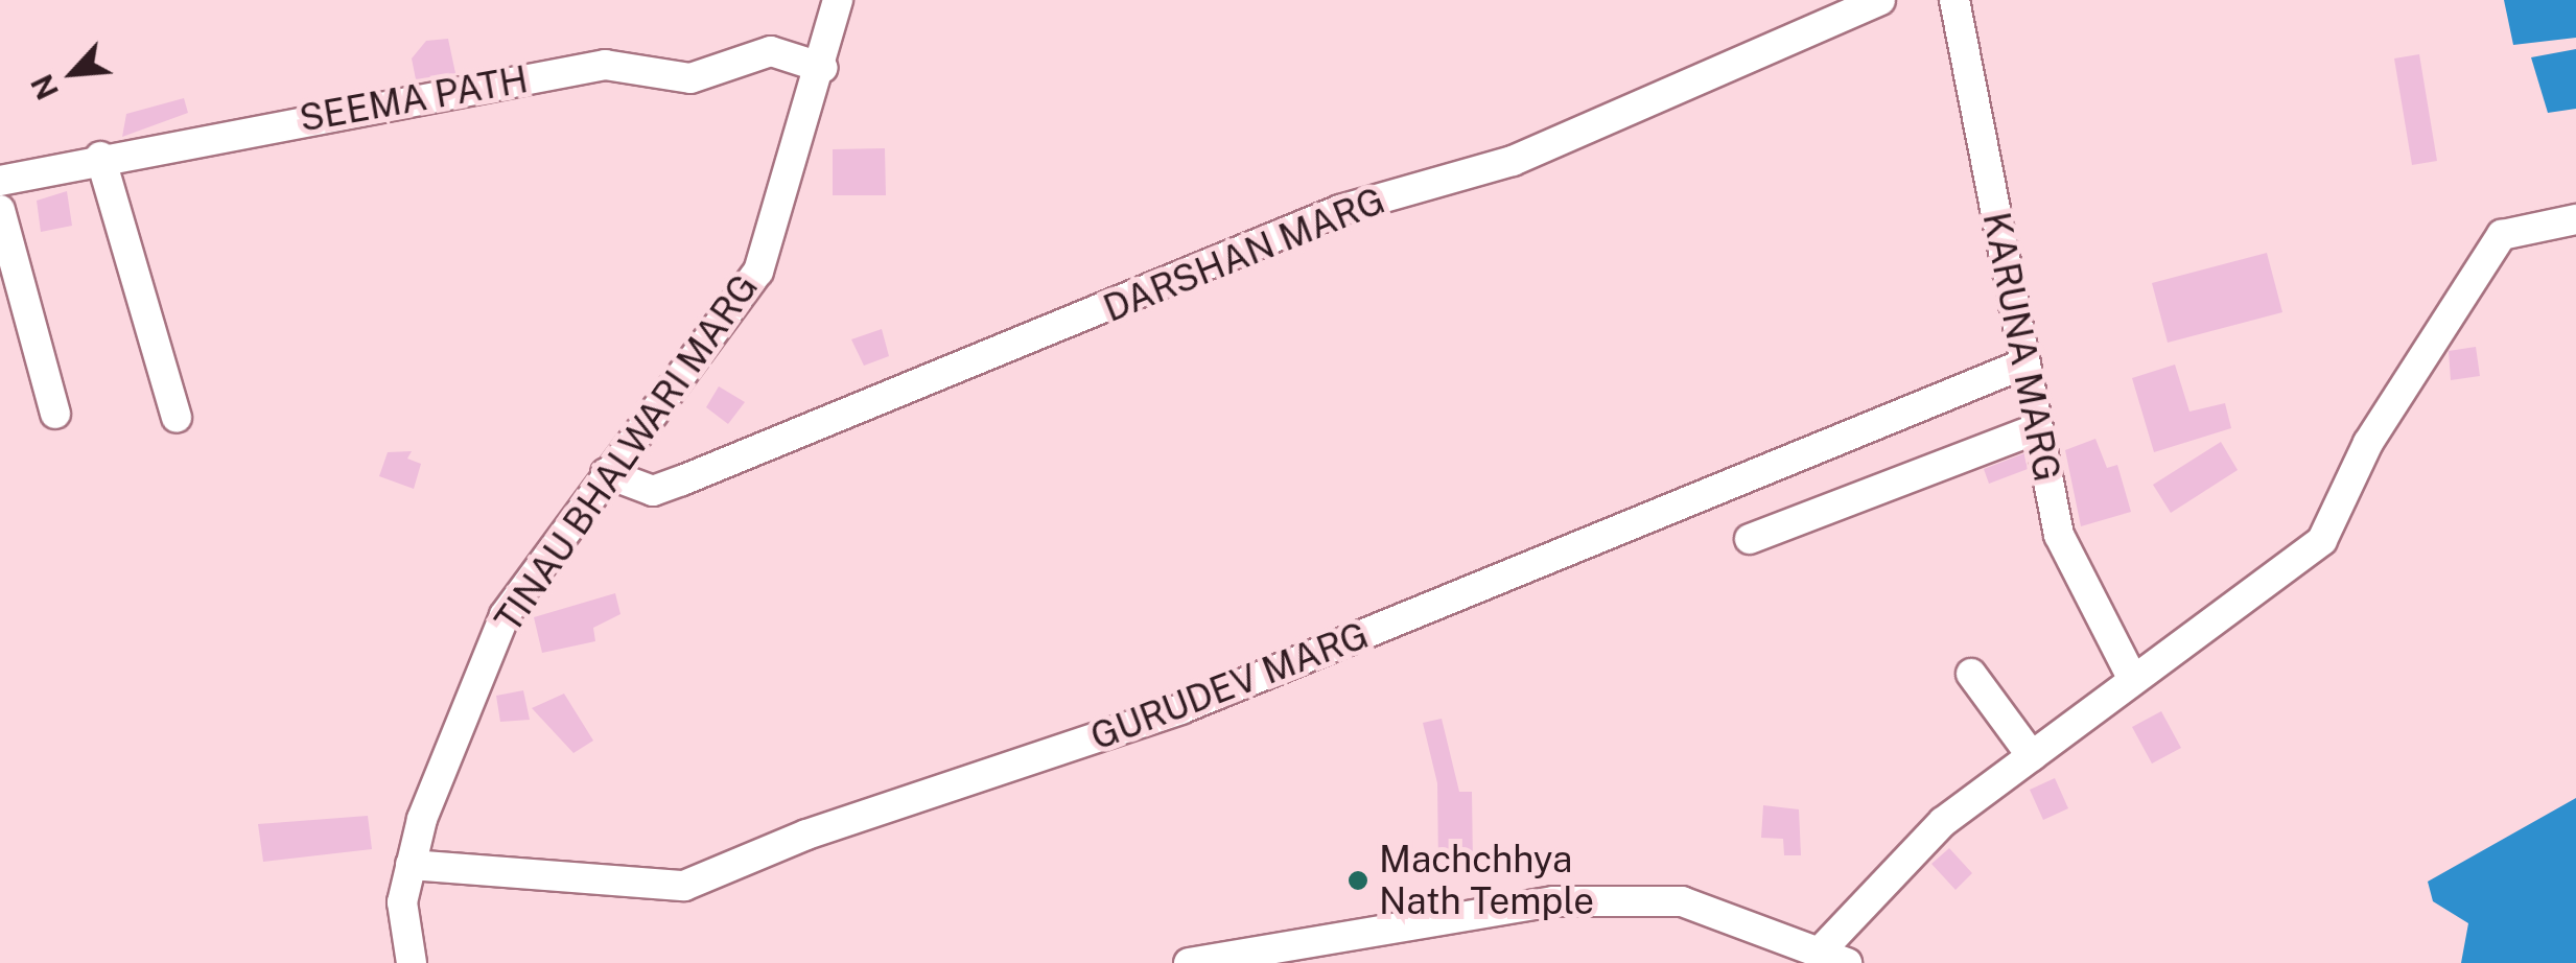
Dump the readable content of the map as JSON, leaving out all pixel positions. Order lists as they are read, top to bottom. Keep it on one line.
{"streets":{"street":["SEEMA PATH","DARSHAN MARG","KARUNA MARG","TINAU BHALWARI MARG","GURUDEV MARG"]},"crossings":[["SEEMA PATH","TINAU BHALWARI MARG"],["DARSHAN MARG","TINAU BHALWARI MARG"],["KARUNA MARG","GURUDEV MARG"],["TINAU BHALWARI MARG","GURUDEV MARG"]],"places":["Machchhya Nath Temple"],"north":"bottom left"}
